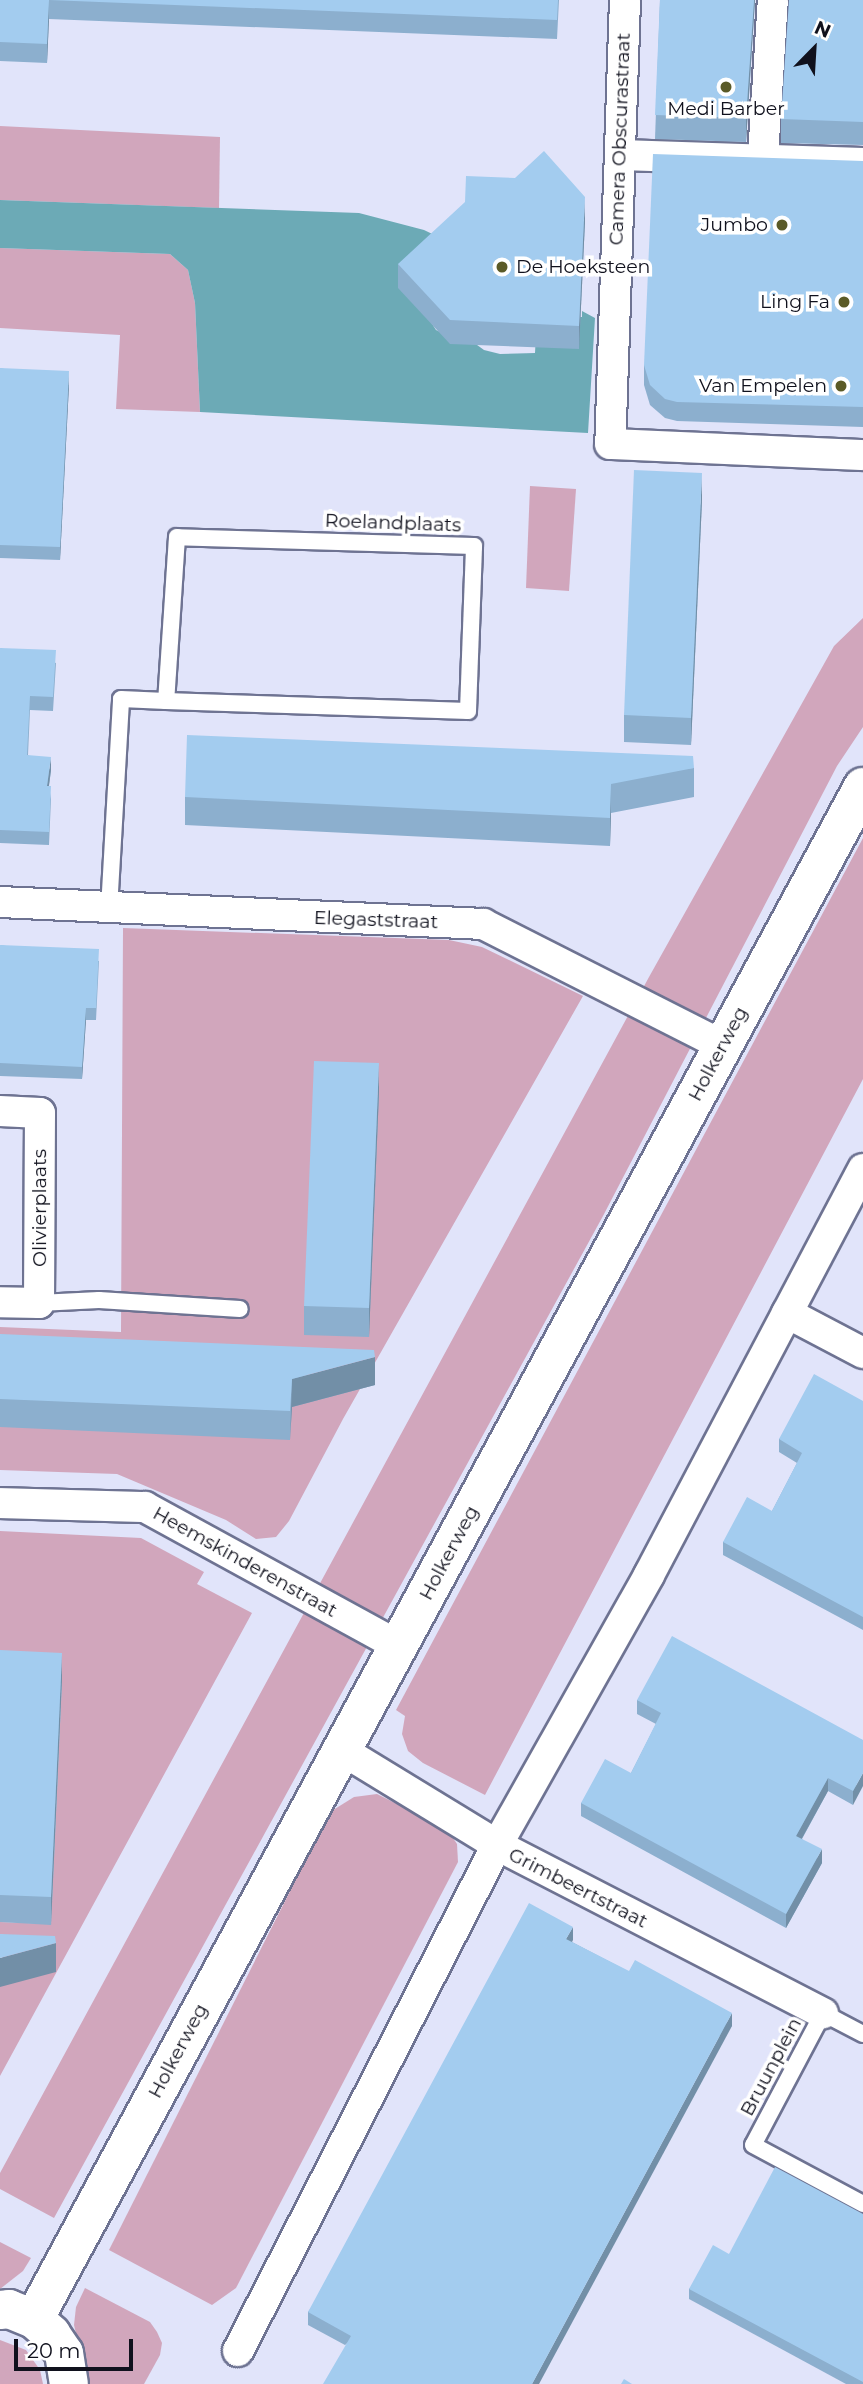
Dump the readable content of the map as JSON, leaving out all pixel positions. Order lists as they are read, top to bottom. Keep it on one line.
{"streets":{"street":["Camera Obscurastraat","Elegaststraat","Holkerweg","Olivierplaats","Heemskinderenstraat","Grimbeertstraat"],"lane":["Roelandplaats","Bruunplein"]},"crossings":[["Roelandplaats","Elegaststraat"],["Elegaststraat","Holkerweg"],["Holkerweg","Heemskinderenstraat"],["Holkerweg","Grimbeertstraat"],["Grimbeertstraat","Bruunplein"]],"places":["Medi Barber","Jumbo","De Hoeksteen","Ling Fa","Van Empelen"],"scale_bar":"20 m","north":"top right"}
